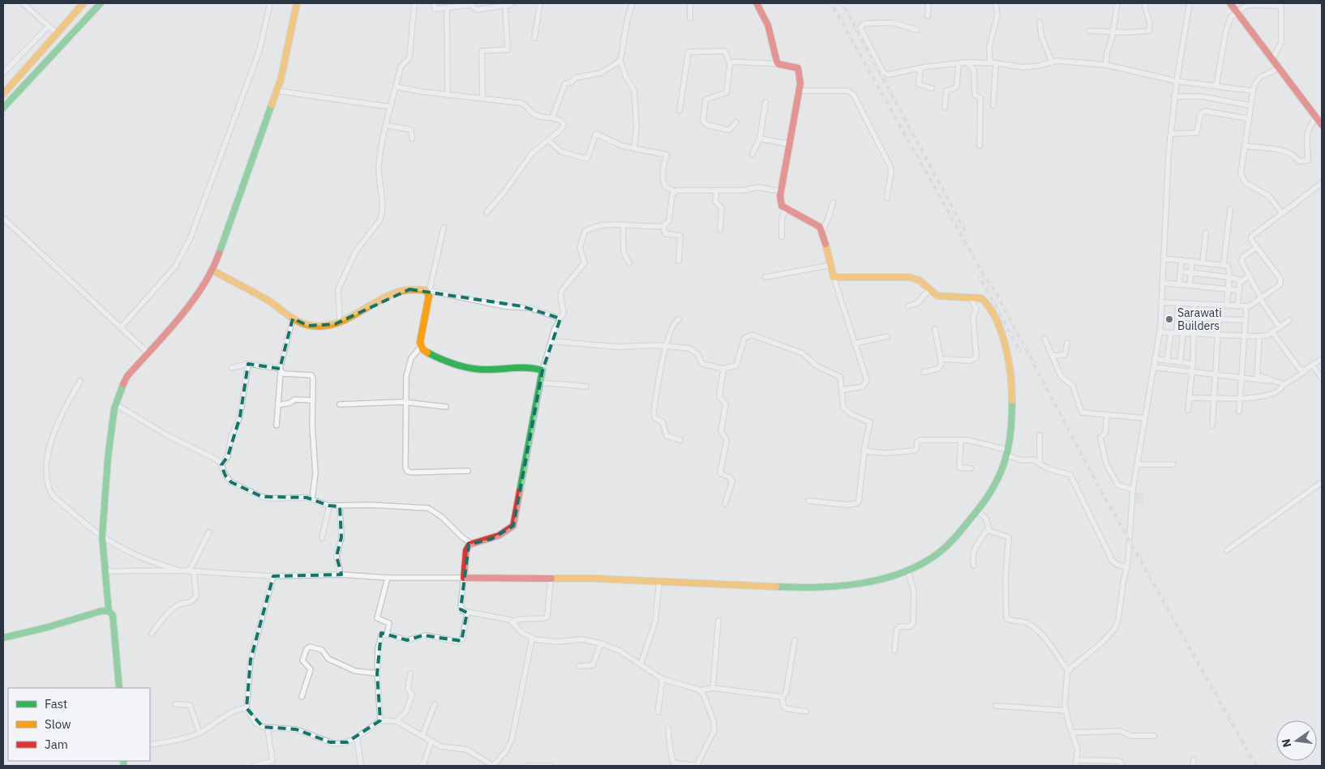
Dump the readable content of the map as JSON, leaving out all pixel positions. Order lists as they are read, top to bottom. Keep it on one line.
{"places":["Sarawati Builders"],"legend":["Fast","Slow","Jam"],"north":"left"}
